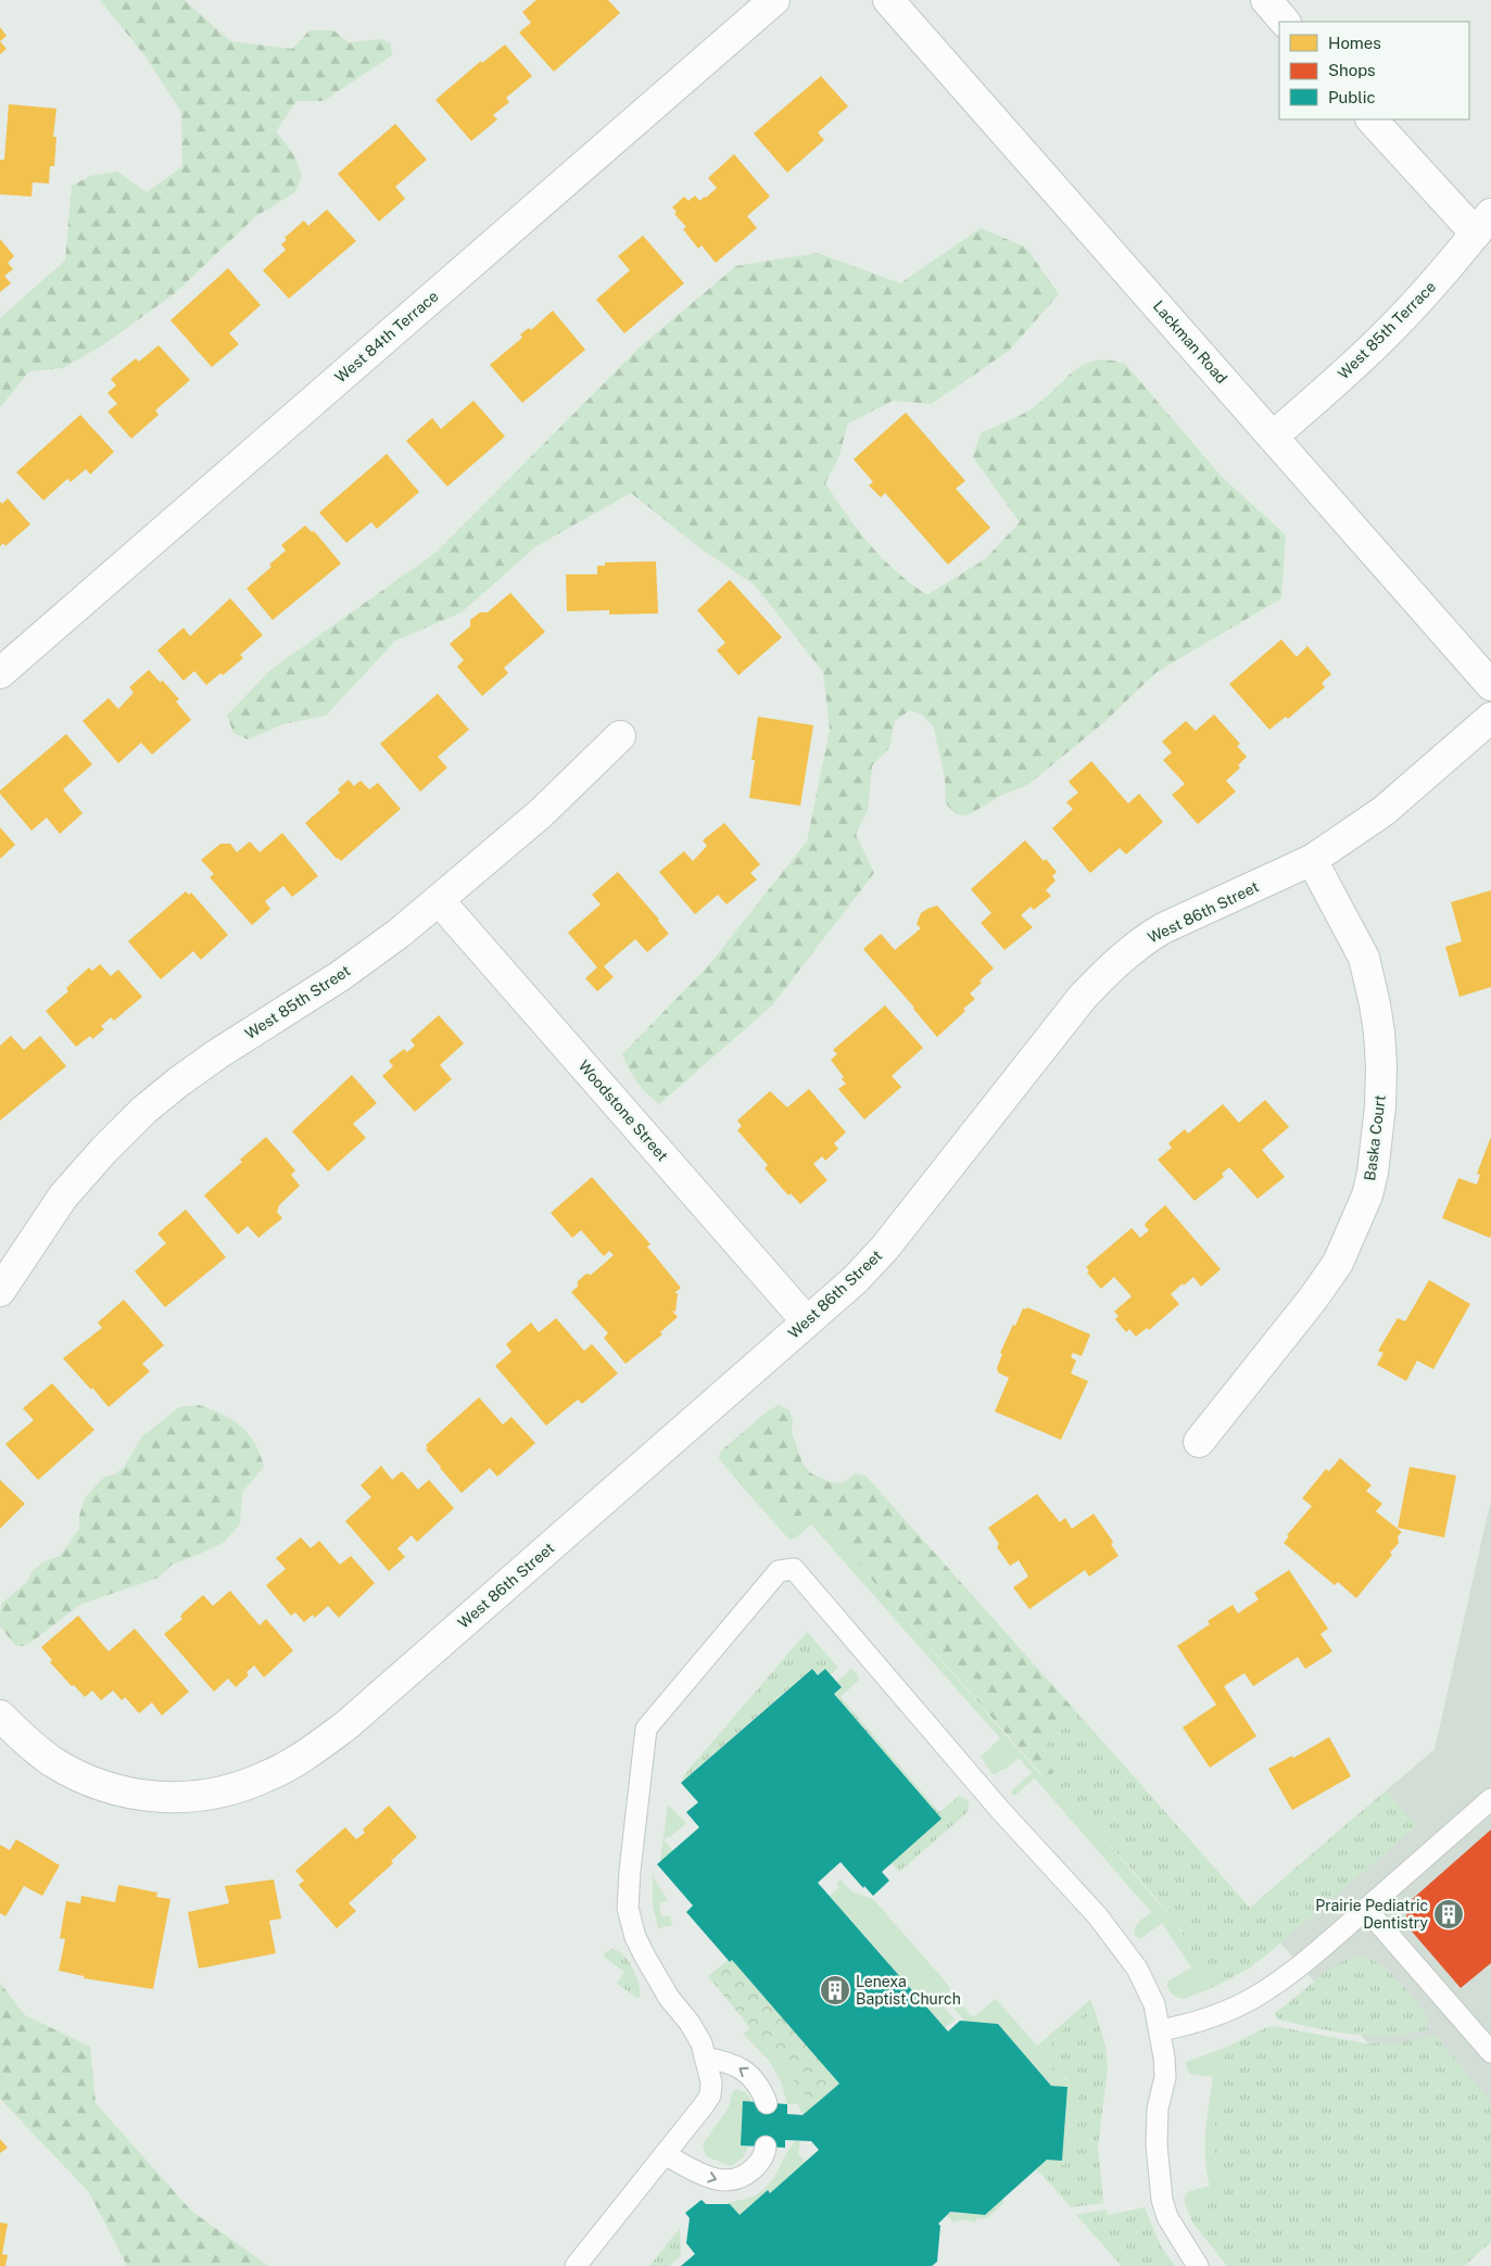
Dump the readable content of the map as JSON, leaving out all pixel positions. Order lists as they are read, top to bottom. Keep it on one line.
{"streets":{"street":["West 85th Terrace","West 84th Terrace","Lackman Road","West 86th Street","West 85th Street","Woodstone Street","Baska Court"]},"crossings":[["West 85th Terrace","Lackman Road"],["West 86th Street","Woodstone Street"],["West 86th Street","Baska Court"],["West 85th Street","Woodstone Street"]],"places":{"building":["Prairie Pediatric Dentistry","Lenexa Baptist Church"]},"legend":["Homes","Shops","Public"]}
